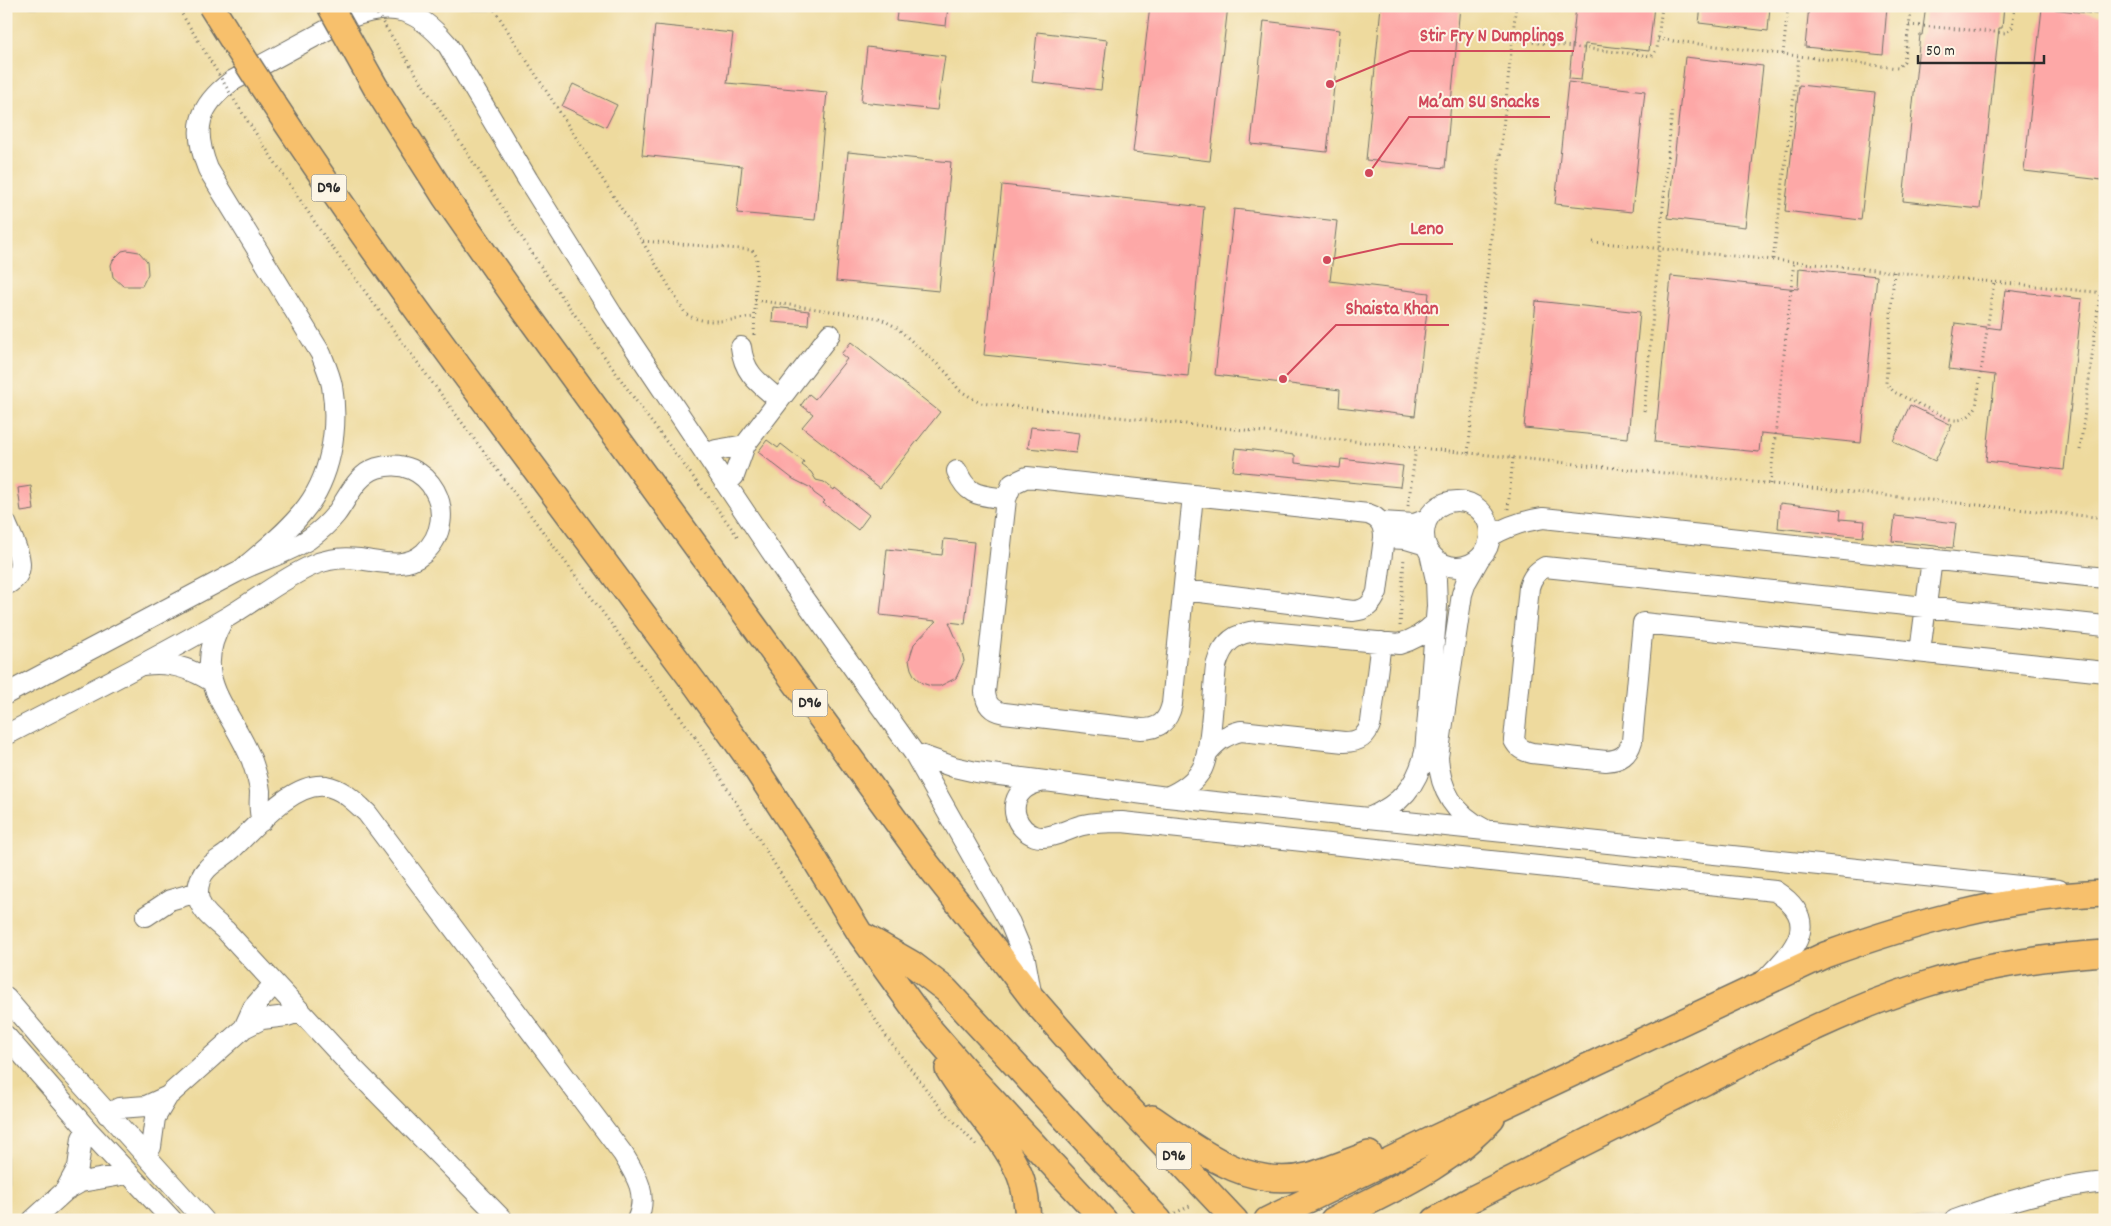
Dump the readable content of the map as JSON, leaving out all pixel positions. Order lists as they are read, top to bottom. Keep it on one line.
{"streets":{"main road":["D96"]},"places":["Stir Fry N Dumplings","Ma’am SU Snacks","Leno","Shaista Khan"],"scale_bar":"50 m"}
